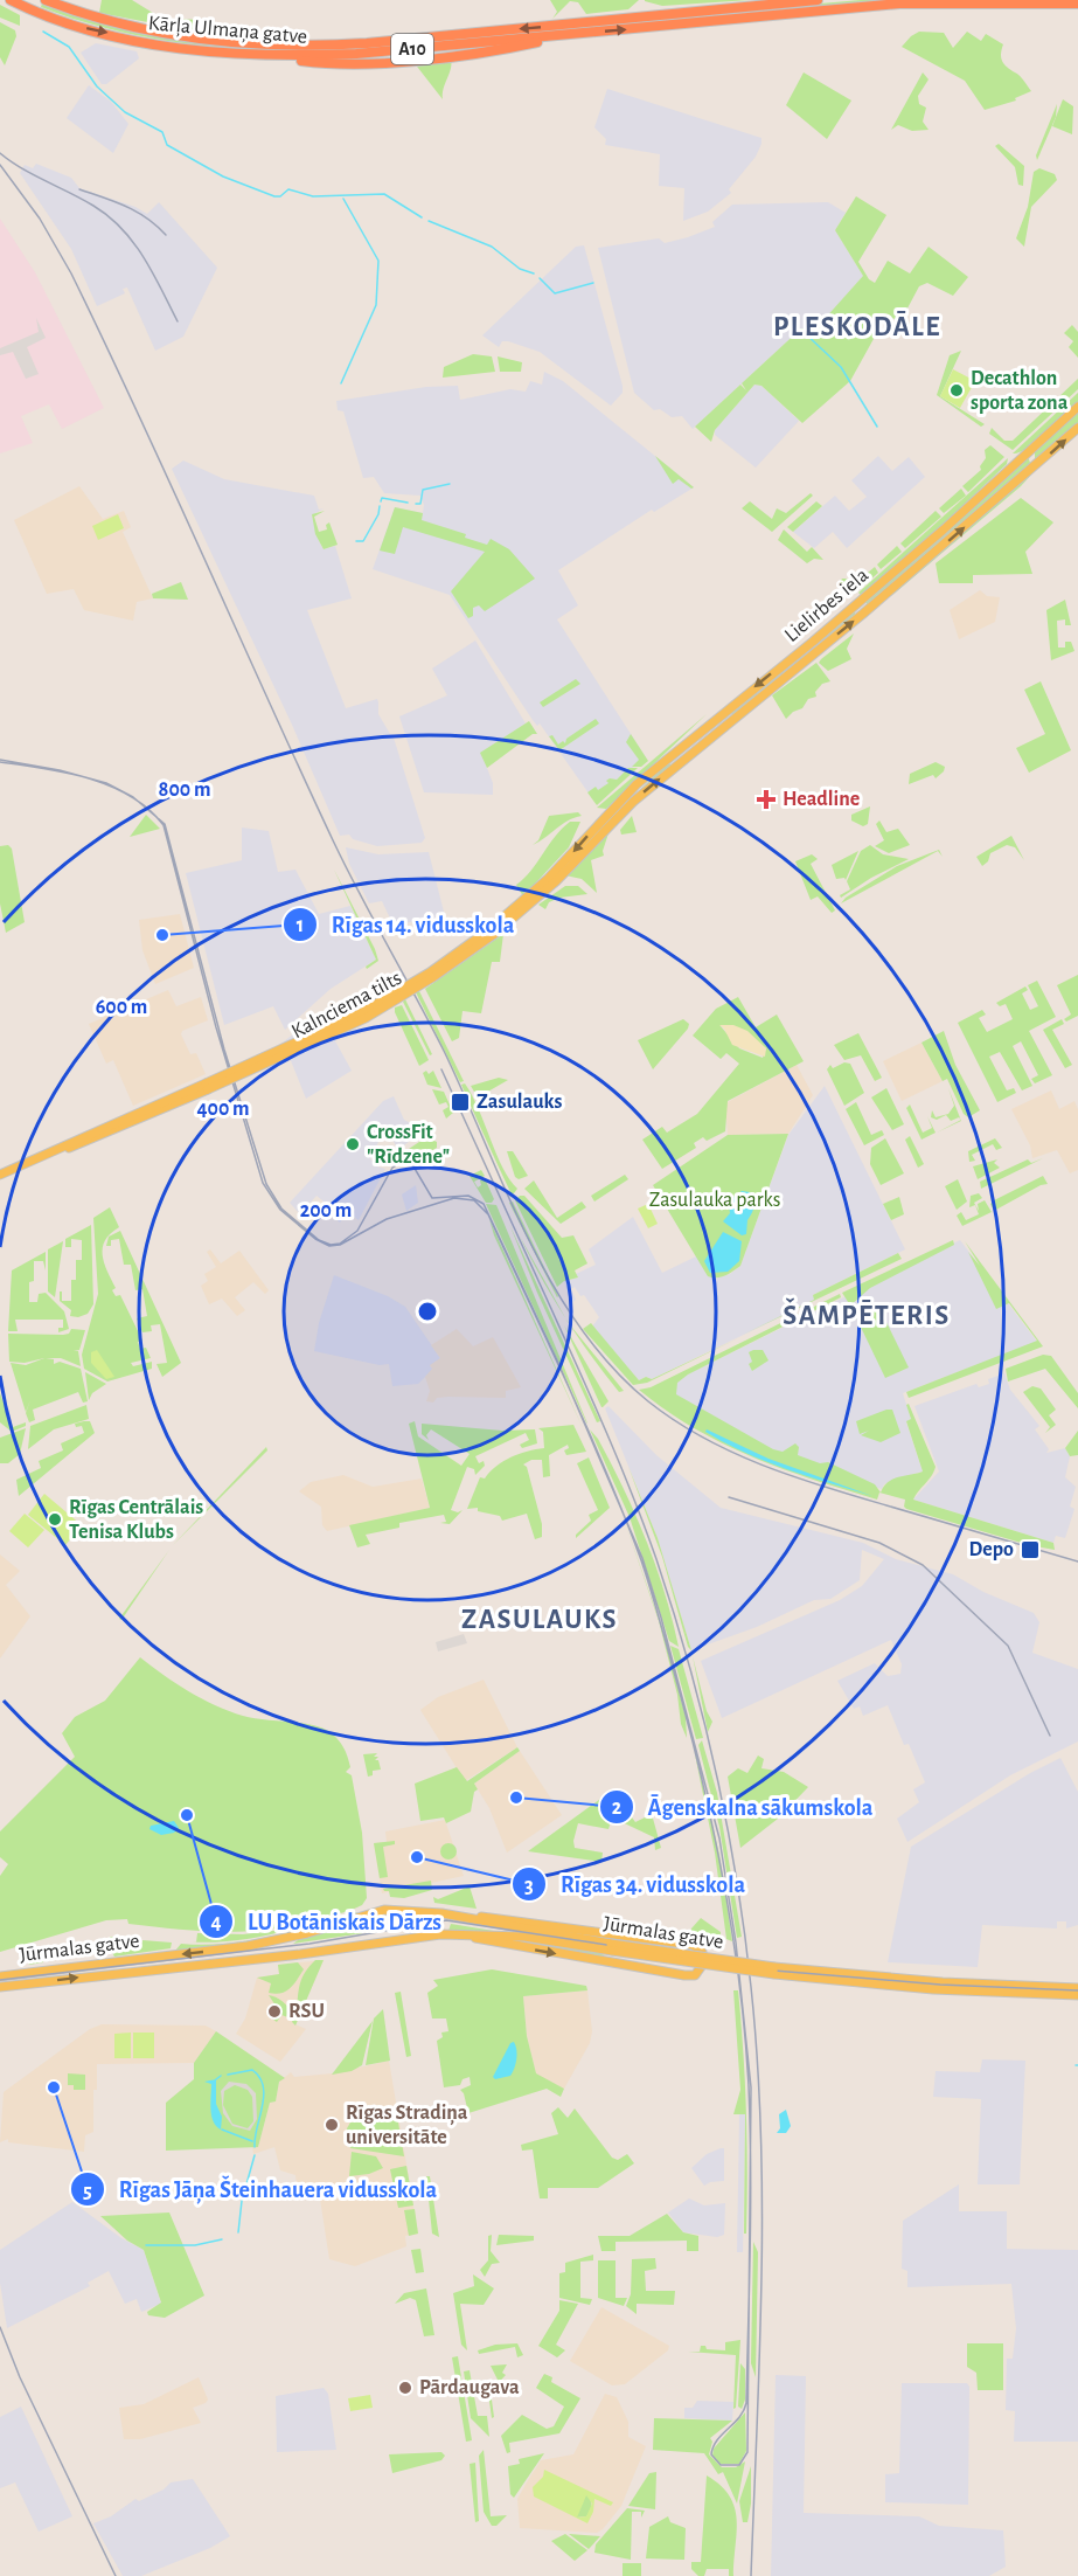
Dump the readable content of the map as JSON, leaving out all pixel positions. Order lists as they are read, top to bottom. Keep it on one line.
{"streets":{"highway":["Kārļa Ulmaņa gatve","A10"],"main road":["Lielirbes iela","Kalnciema tilts","Jūrmalas gatve"]},"crossings":[["Lielirbes iela","Kalnciema tilts"]],"districts":["PLESKODĀLE","ŠAMPĒTERIS","ZASULAUKS"],"parks":["Zasulauka parks"],"places":{"other":["Decathlon sporta zona","Rīgas 14. vidusskola","CrossFit \"Rīdzene\"","Rīgas Centrālais Tenisa Klubs","Āgenskalna sākumskola","LU Botāniskais Dārzs","Rīgas 34. vidusskola","RSU","Rīgas Jāņa Šteinhauera vidusskola","Rīgas Stradiņa universitāte","Pārdaugava"],"health":["Headline"],"transit":["Zasulauks","Depo"]},"rings":["800 m","600 m","400 m","200 m"]}
